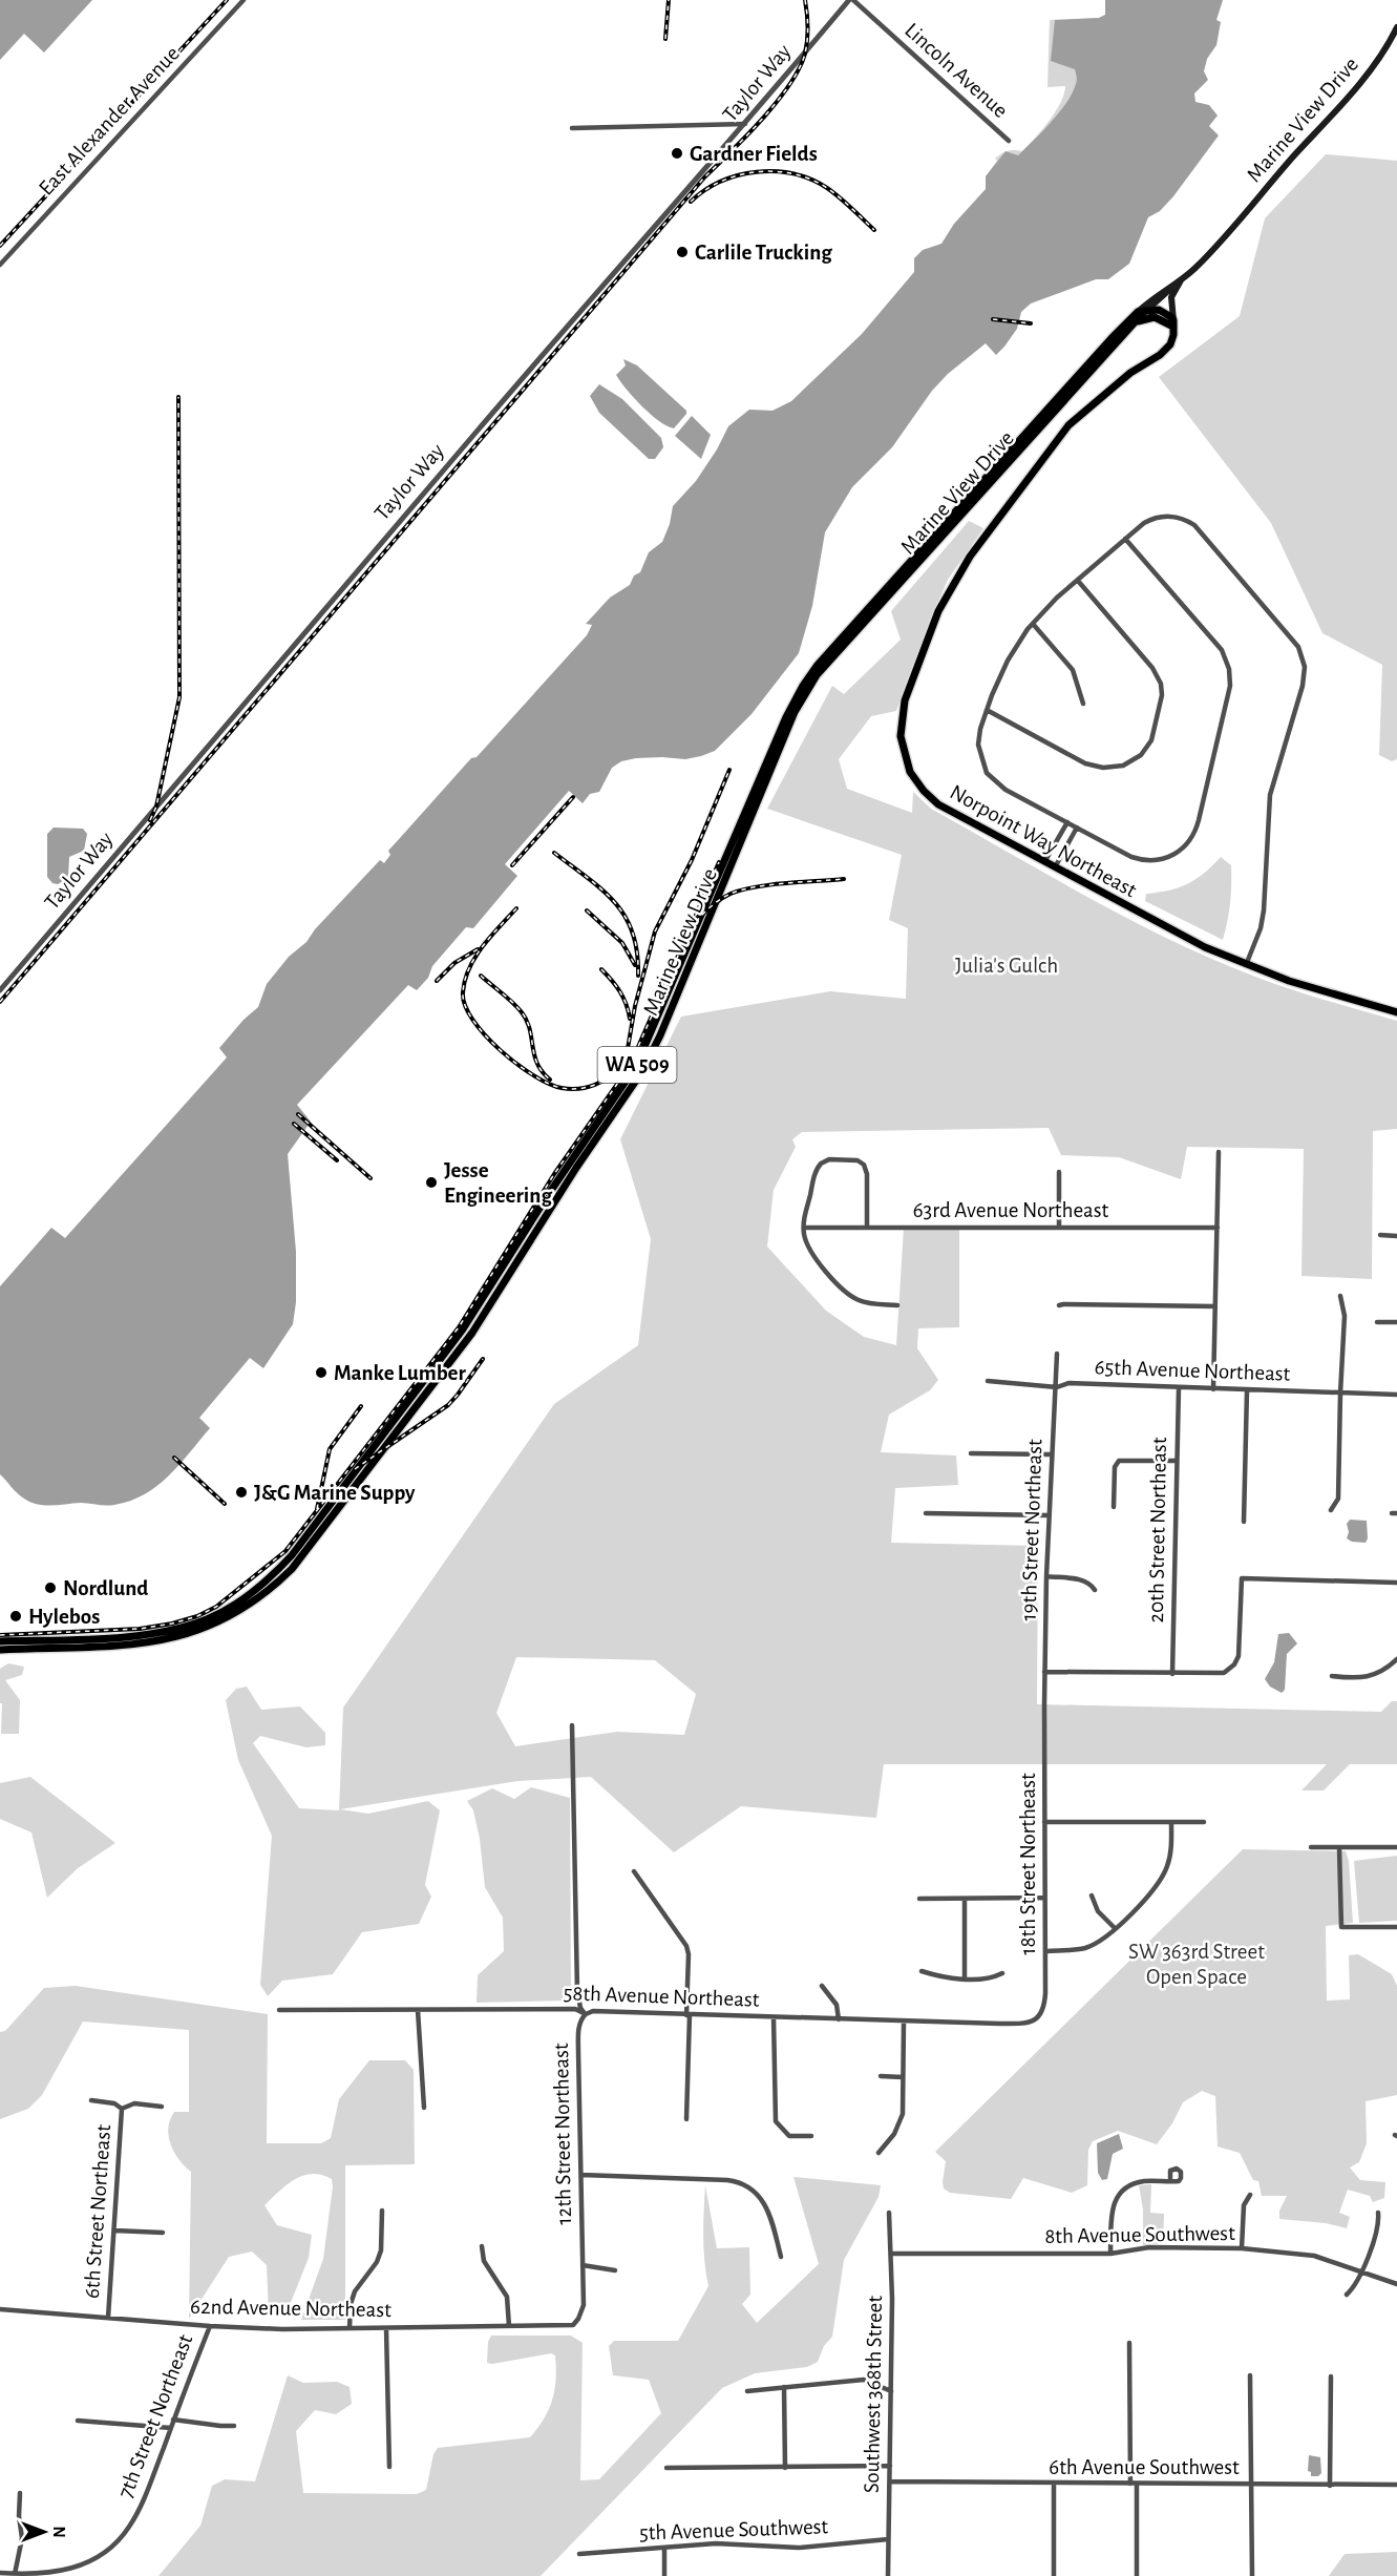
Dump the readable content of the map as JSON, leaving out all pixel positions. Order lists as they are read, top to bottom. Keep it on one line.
{"streets":{"main road":["Marine View Drive","Norpoint Way Northeast","WA 509"],"street":["Lincoln Avenue","Taylor Way","East Alexander Avenue","63rd Avenue Northeast","65th Avenue Northeast","19th Street Northeast","20th Street Northeast","18th Street Northeast","58th Avenue Northeast","12th Street Northeast","6th Street Northeast","8th Avenue Southwest","62nd Avenue Northeast","Southwest 368th Street","7th Street Northeast","6th Avenue Southwest","5th Avenue Southwest"]},"crossings":[["Lincoln Avenue","Taylor Way"],["65th Avenue Northeast","19th Street Northeast"],["65th Avenue Northeast","20th Street Northeast"],["19th Street Northeast","18th Street Northeast"],["18th Street Northeast","58th Avenue Northeast"],["58th Avenue Northeast","12th Street Northeast"],["12th Street Northeast","62nd Avenue Northeast"],["6th Street Northeast","62nd Avenue Northeast"],["8th Avenue Southwest","Southwest 368th Street"],["62nd Avenue Northeast","7th Street Northeast"],["Southwest 368th Street","6th Avenue Southwest"],["Southwest 368th Street","5th Avenue Southwest"]],"parks":["Julia's Gulch","SW 363rd Street Open Space"],"places":["Gardner Fields","Carlile Trucking","Jesse Engineering","Manke Lumber","J&G Marine Suppy","Nordlund","Hylebos"],"north":"right"}
